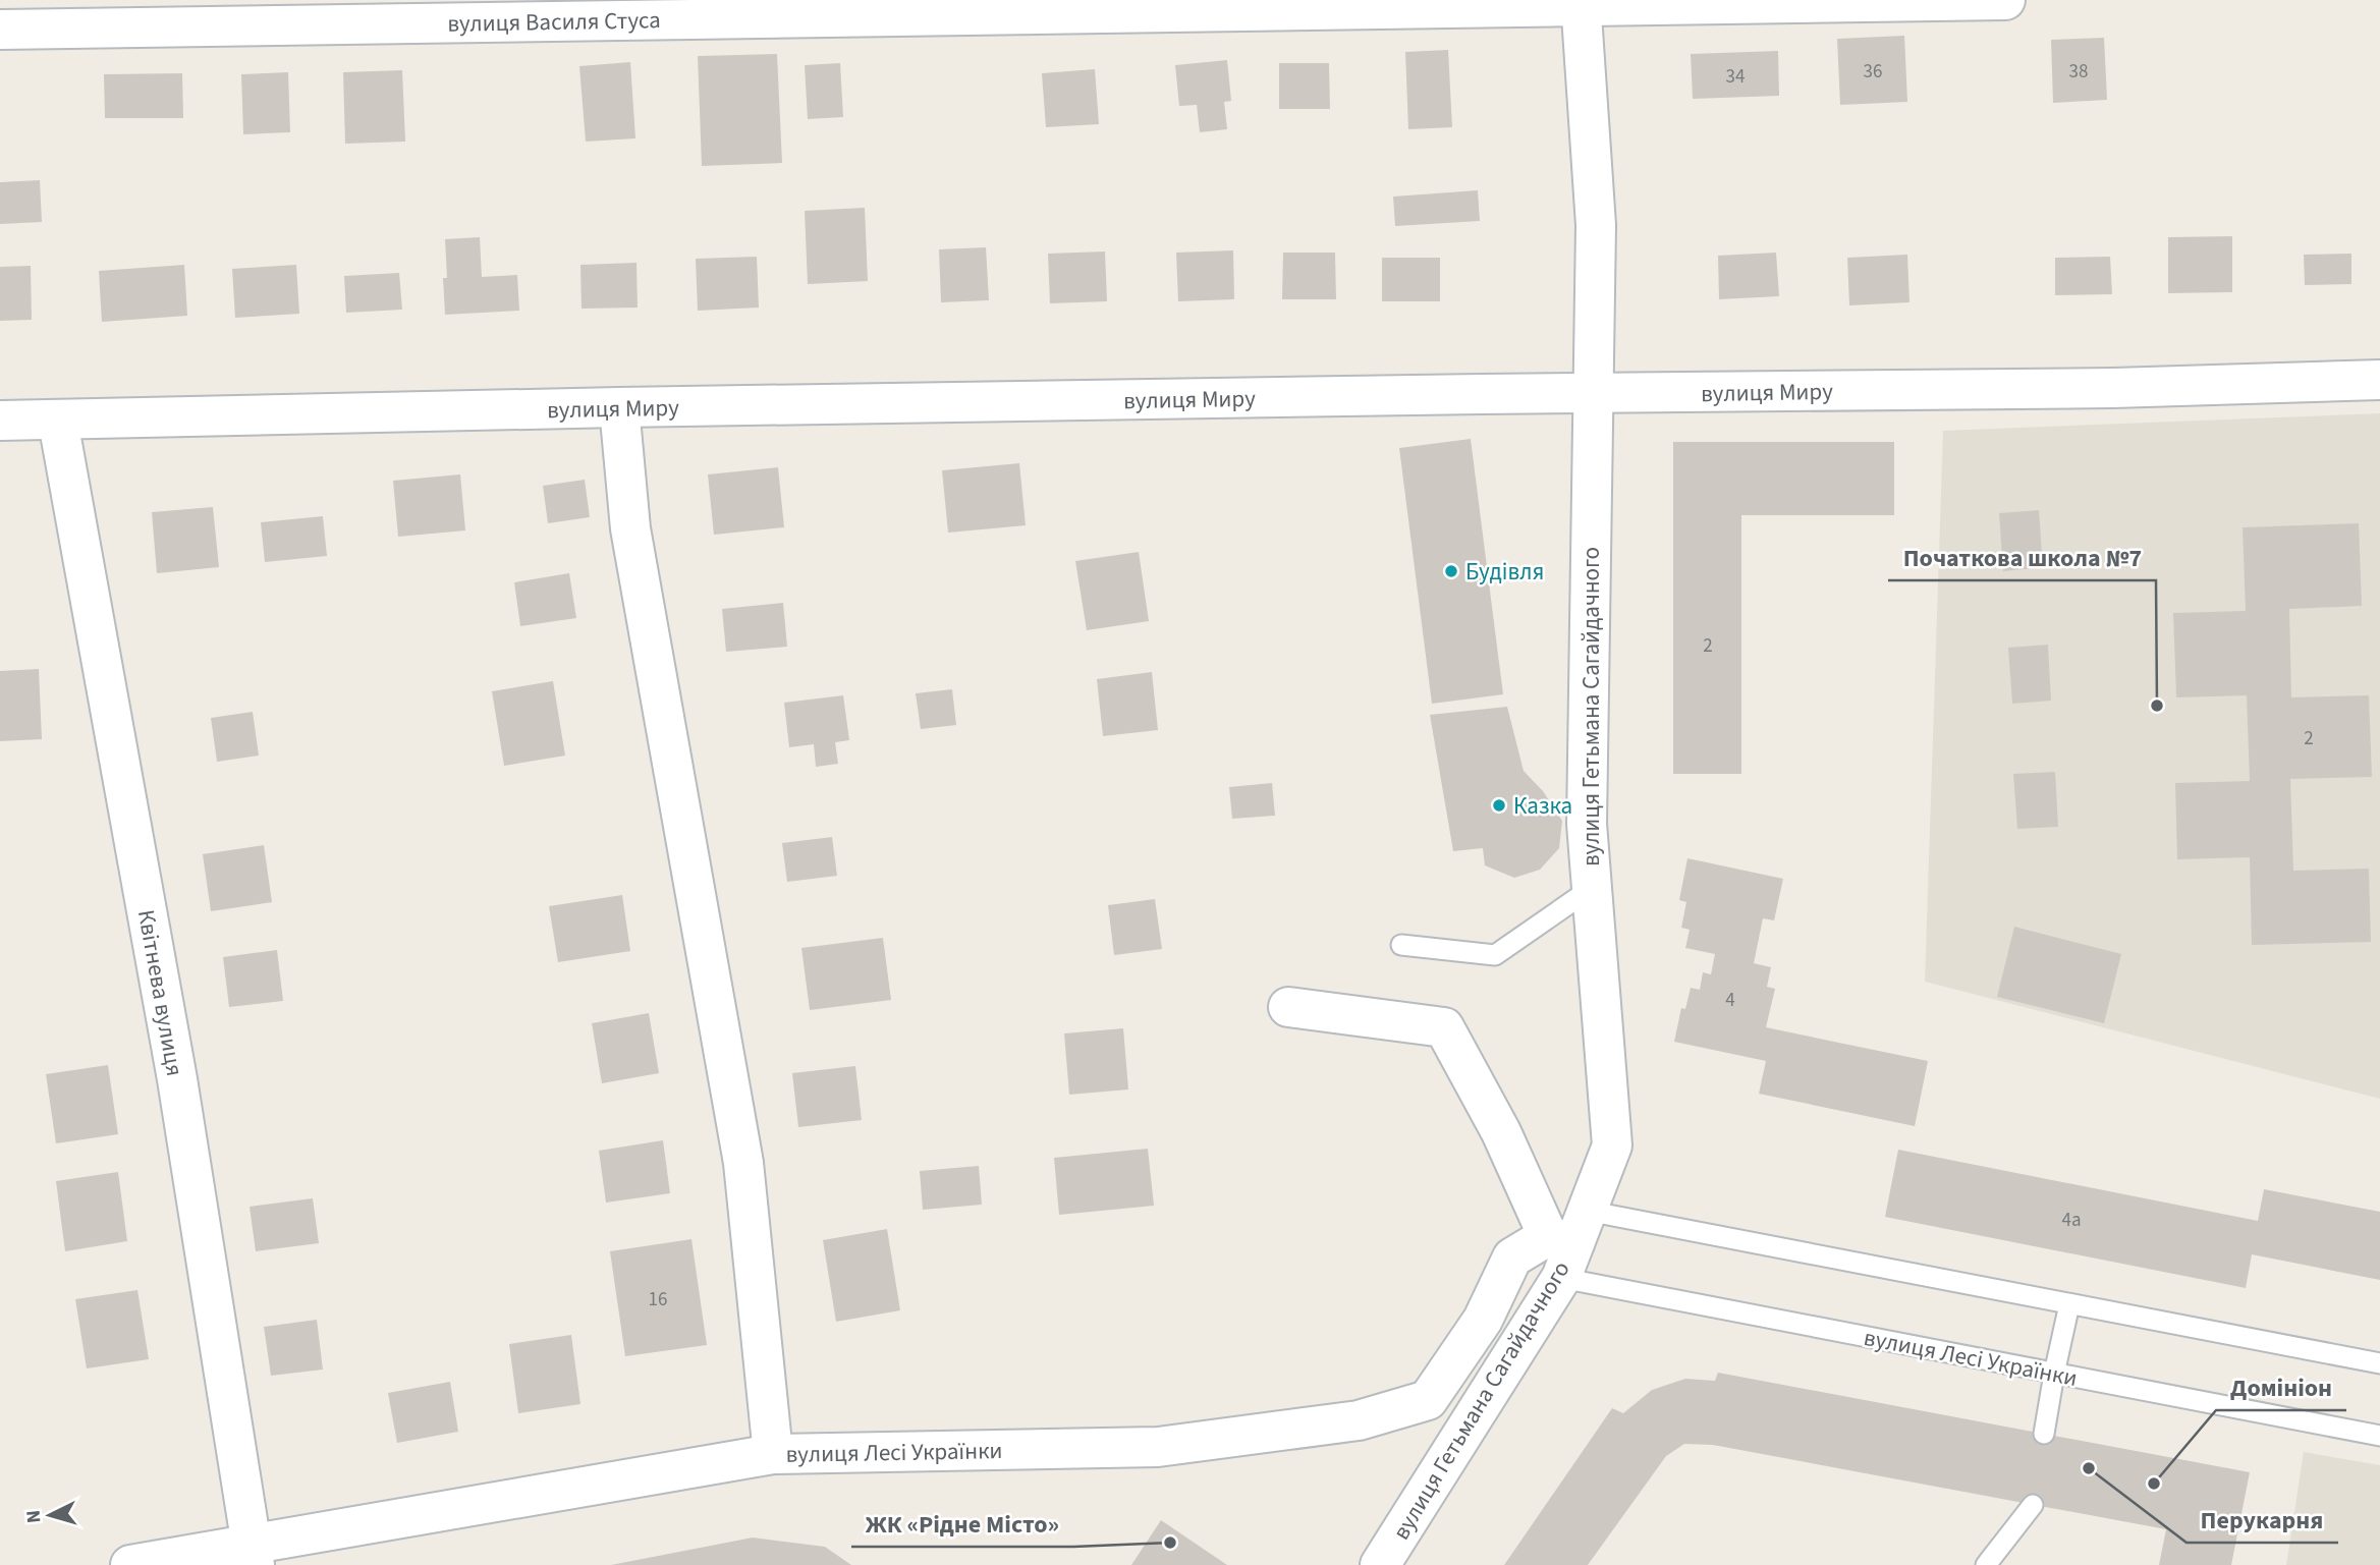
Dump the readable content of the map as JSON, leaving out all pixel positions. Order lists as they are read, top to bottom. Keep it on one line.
{"streets":{"street":["вулиця Василя Стуса","вулиця Миру","вулиця Гетьмана Сагайдачного","Квітнева вулиця","вулиця Лесі Українки"]},"crossings":[["вулиця Василя Стуса","вулиця Гетьмана Сагайдачного"],["вулиця Миру","вулиця Гетьмана Сагайдачного"],["вулиця Миру","Квітнева вулиця"],["вулиця Гетьмана Сагайдачного","вулиця Лесі Українки"],["Квітнева вулиця","вулиця Лесі Українки"]],"places":["Будівля","Початкова школа №7","Казка","Перукарня","Домiнiон","ЖК «Рідне Місто»"],"house_numbers":["36","38","34","2","2","4","4а","16"],"north":"left"}
